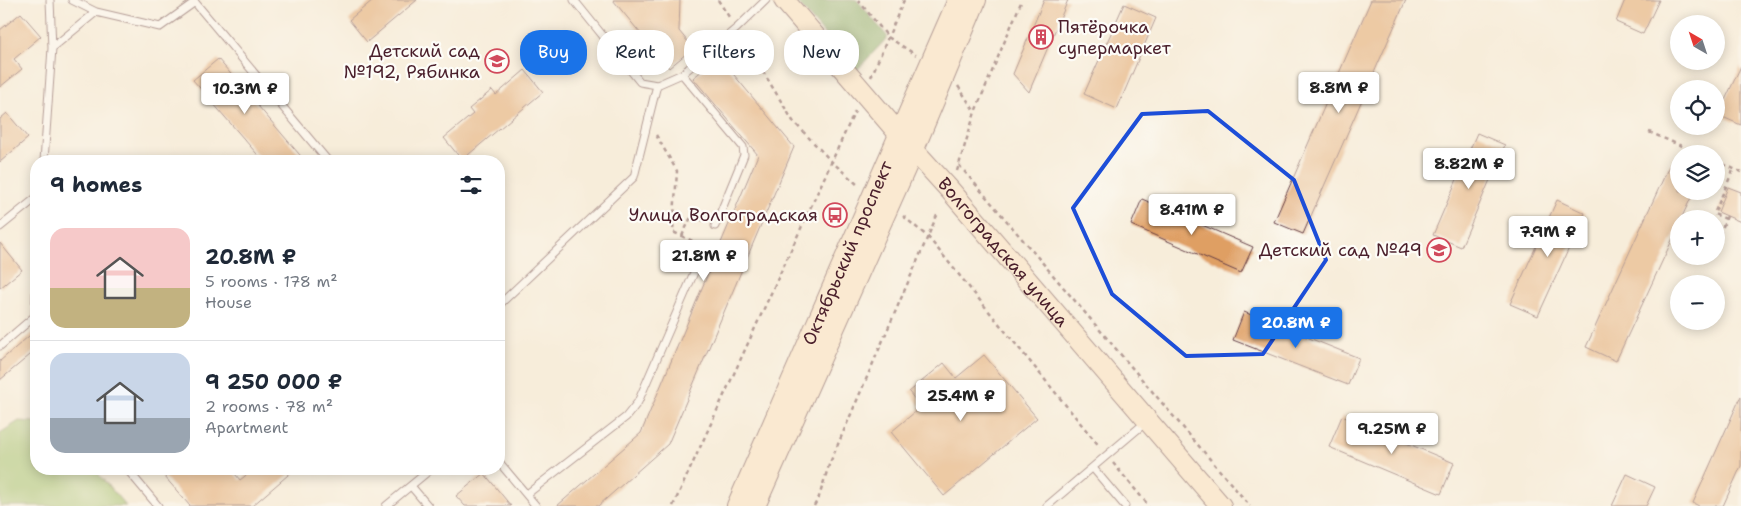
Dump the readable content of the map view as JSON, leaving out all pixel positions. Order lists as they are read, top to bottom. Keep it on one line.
{"streets":{"main road":["Волгоградская улица","Октябрьский проспект"]},"crossings":[["Волгоградская улица","Октябрьский проспект"]],"places":{"building":["Пятёрочка супермаркет"],"school or university":["Детский сад №192, Рябинка","Детский сад №49"],"bus stop":["Улица Волгоградская"]},"north":"top left","page":{"map_buttons":["+","−"],"chip":["Buy","Rent","Filters","New"],"price":["8.8M ₽","10.3M ₽","8.82M ₽","8.41M ₽","7.9M ₽","21.8M ₽","20.8M ₽","25.4M ₽","9.25M ₽"],"heading":"9 homes","list":[{"name":"20.8M ₽","note":"5 rooms · 178 m² · House"},{"name":"9 250 000 ₽","note":"2 rooms · 78 m² · Apartment"}]}}
